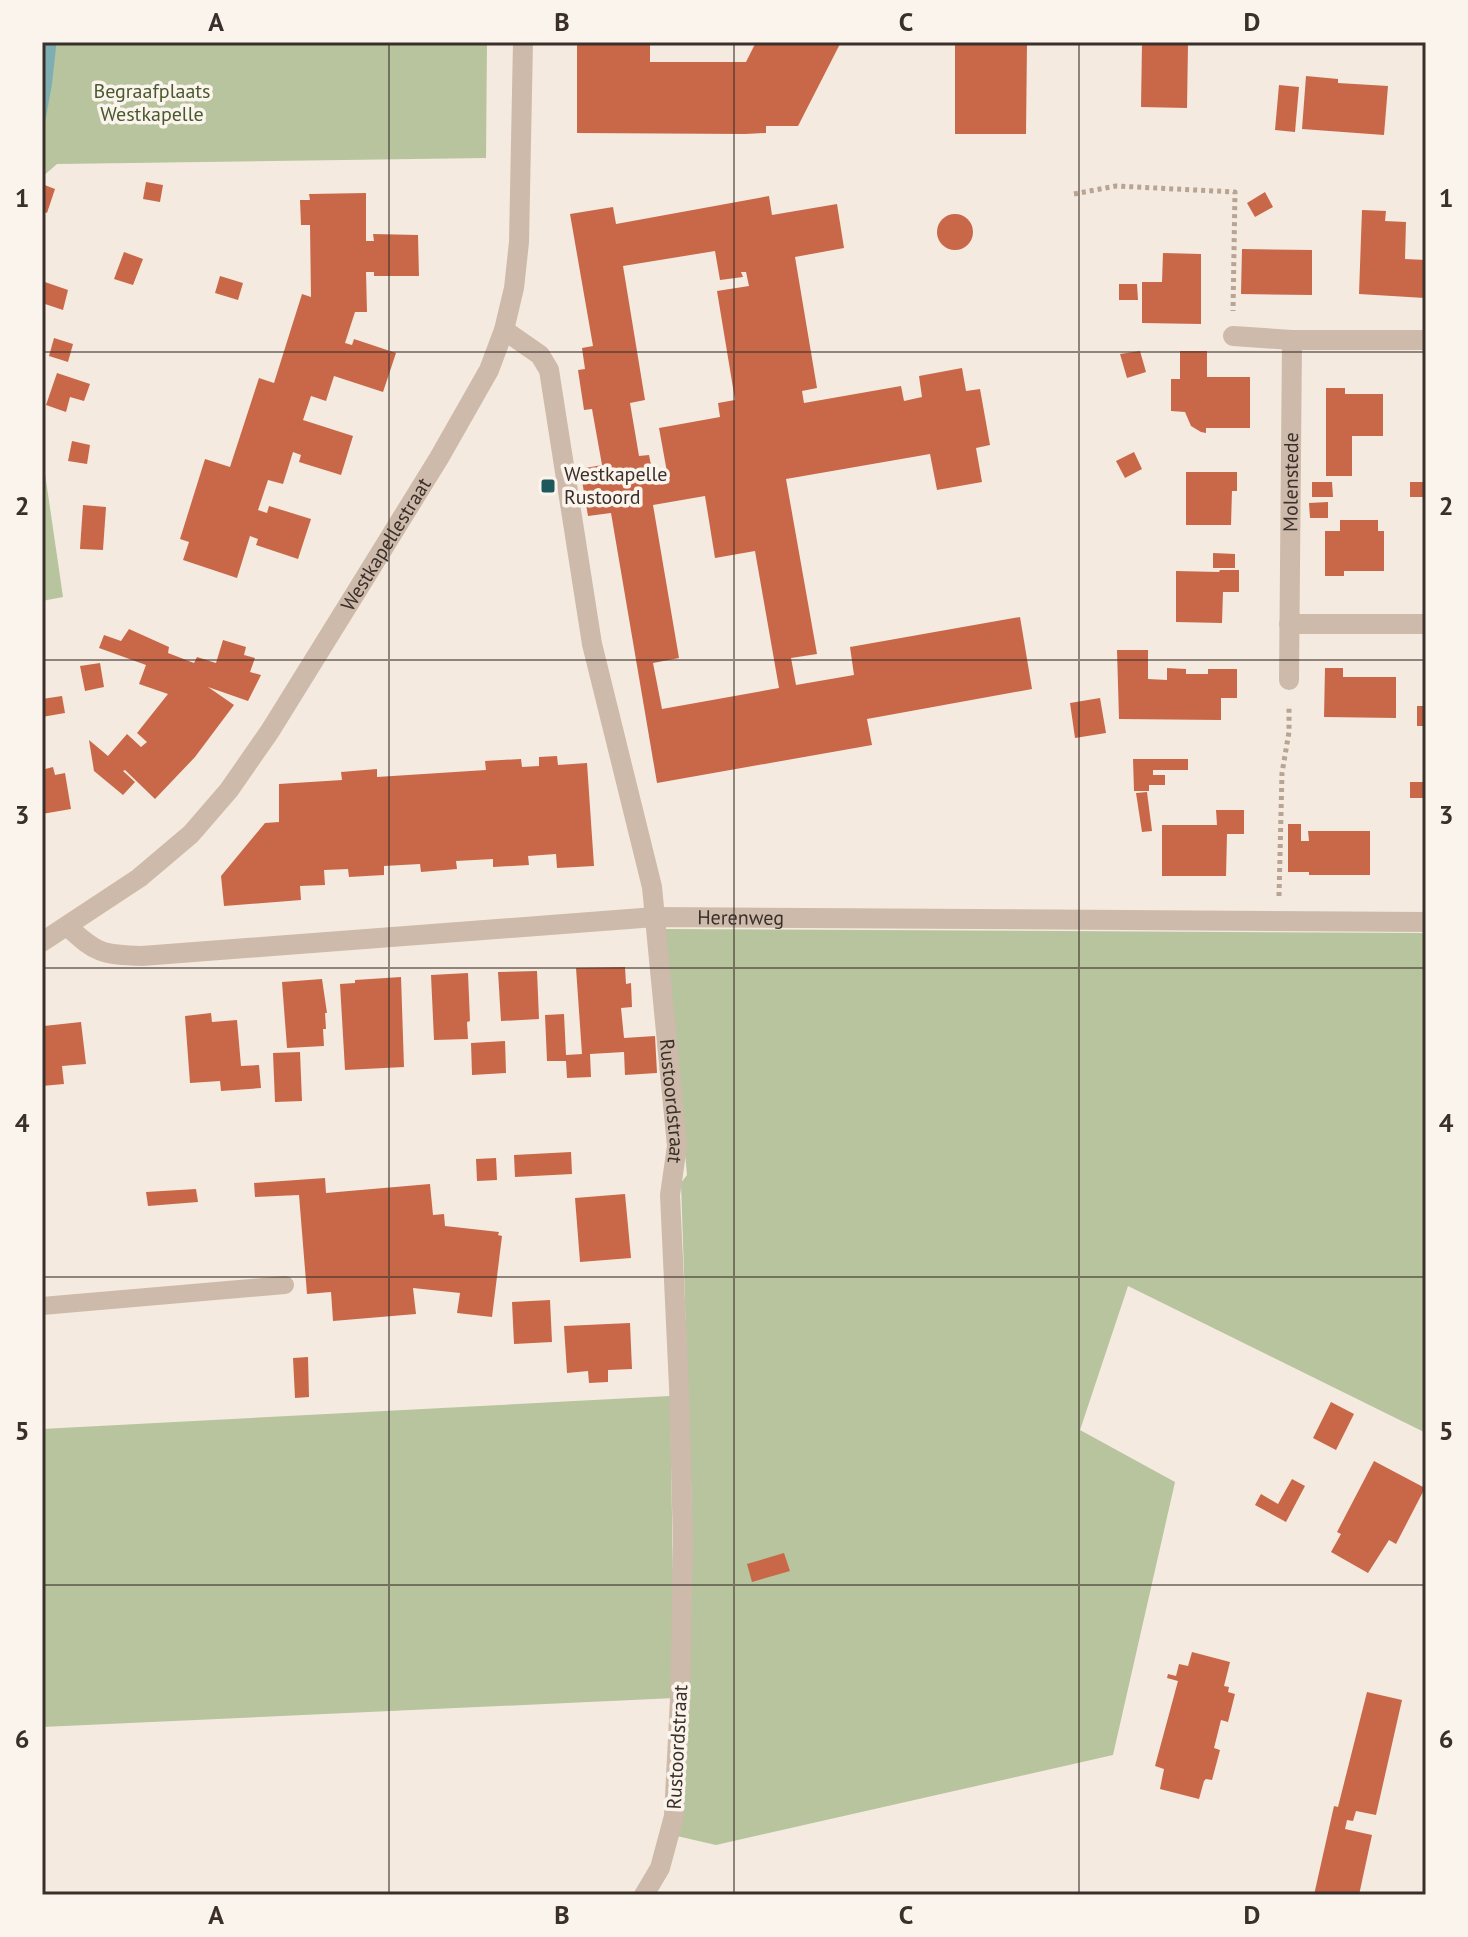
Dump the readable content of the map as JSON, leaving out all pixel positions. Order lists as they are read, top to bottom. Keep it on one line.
{"streets":{"street":["Molenstede","Westkapellestraat","Herenweg","Rustoordstraat"]},"crossings":[["Westkapellestraat","Herenweg"],["Westkapellestraat","Rustoordstraat"],["Herenweg","Rustoordstraat"]],"parks":["Begraafplaats Westkapelle"],"places":{"transit":["Westkapelle Rustoord"]},"grid":{"columns":["A","B","C","D"],"rows":["1","2","3","4","5","6"]}}
